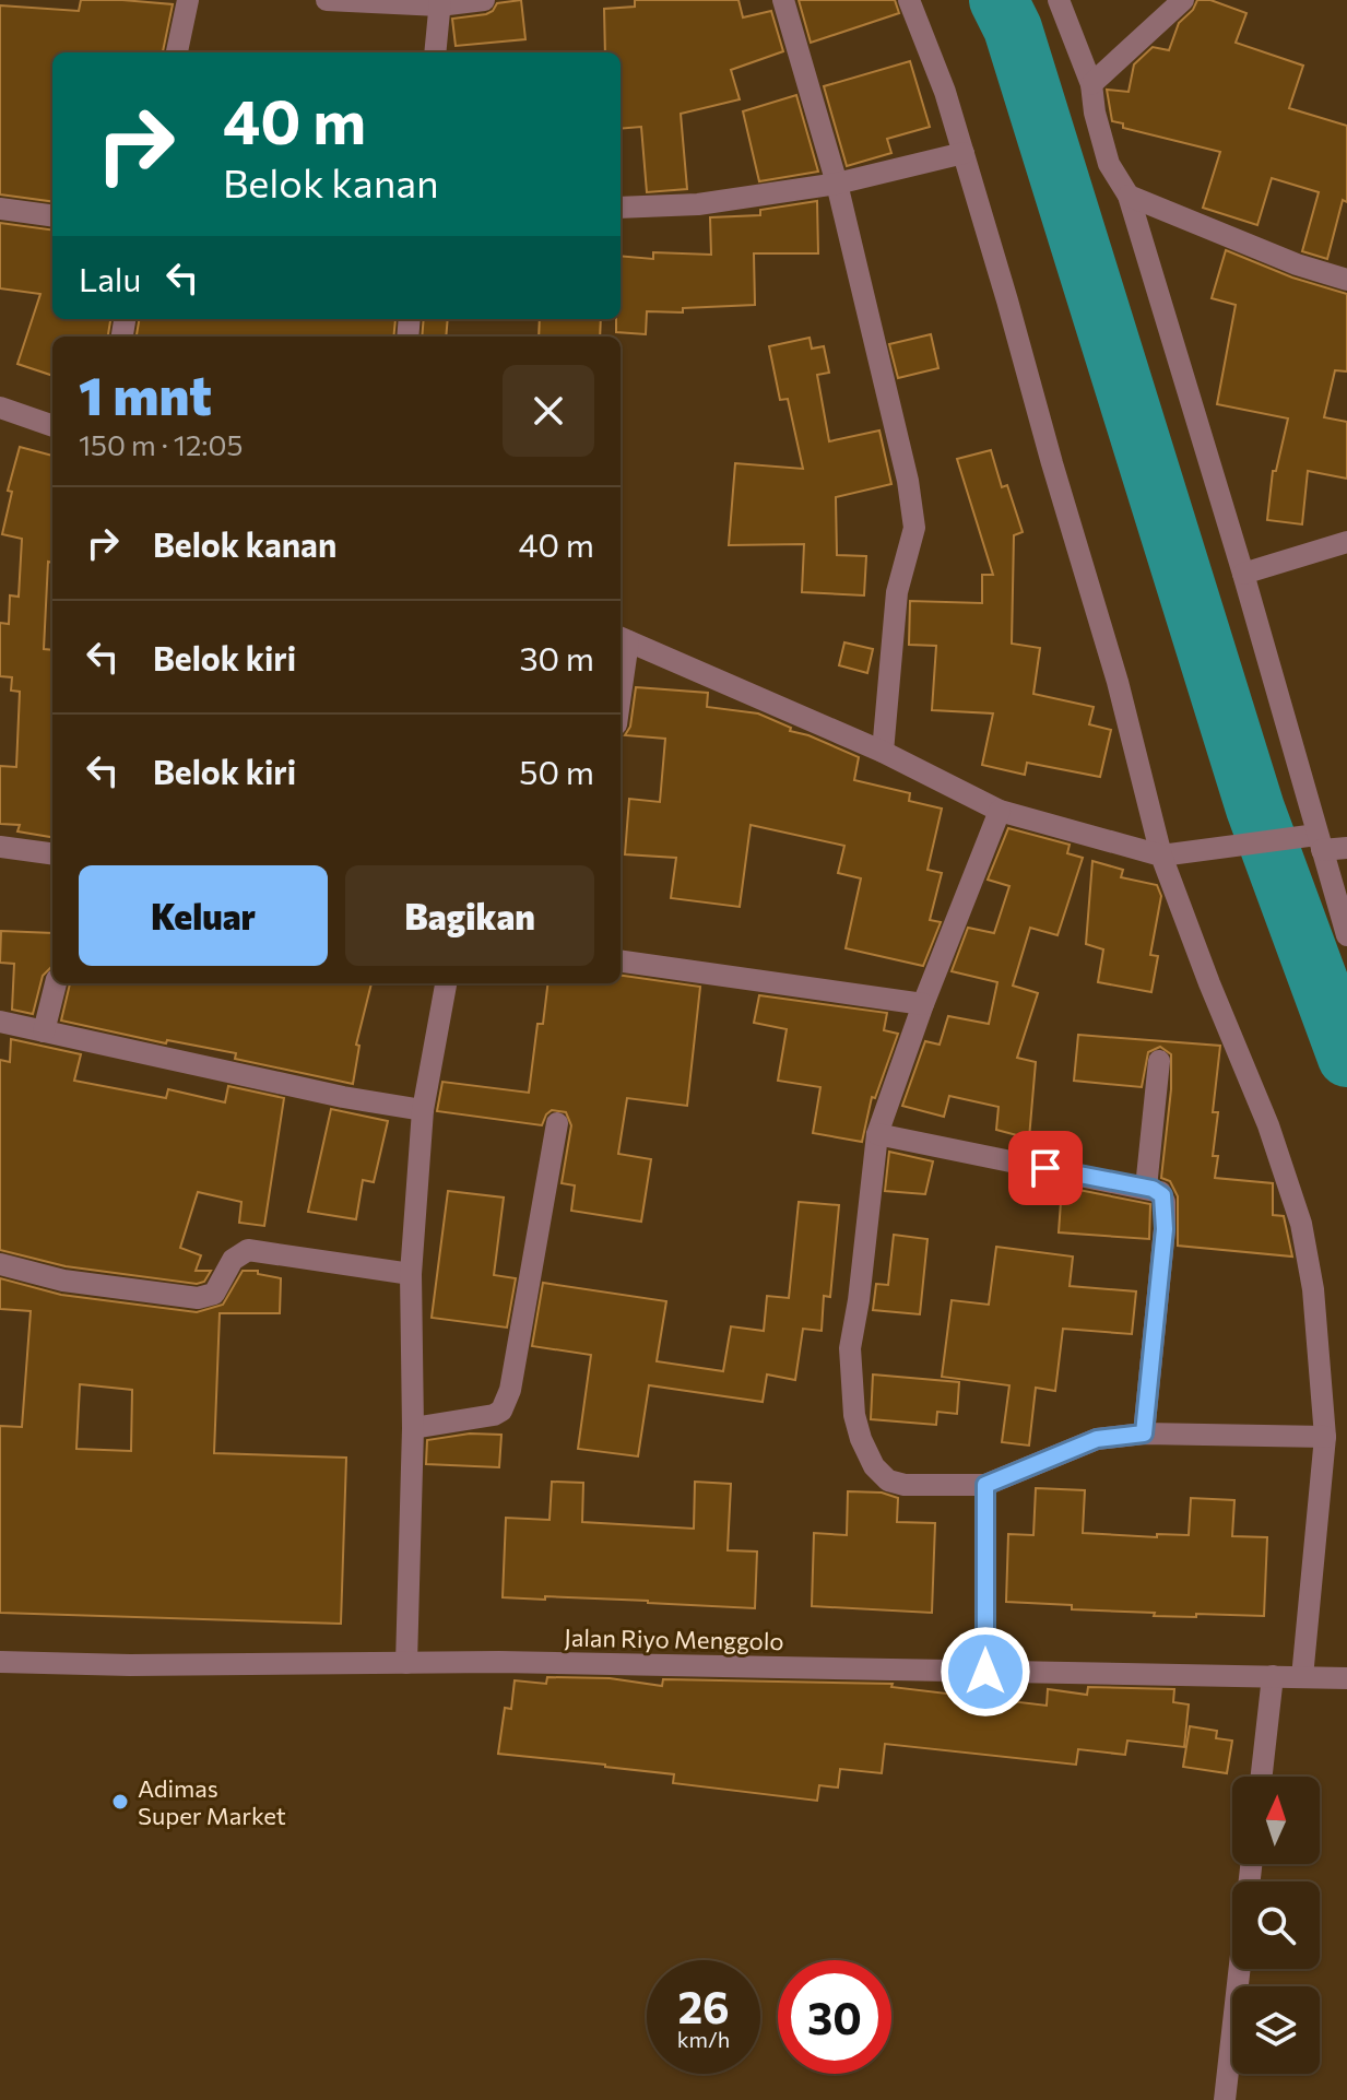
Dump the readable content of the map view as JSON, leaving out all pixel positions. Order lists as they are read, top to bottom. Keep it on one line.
{"streets":{"street":["Jalan Riyo Menggolo"]},"places":["Adimas Super Market"],"north":"top","page":{"turn":["40 m","Belok kanan"],"then":"Lalu","heading":["1 mnt","150 m · 12:05"],"list":[{"name":"Belok kanan","value":"40 m"},{"name":"Belok kiri","value":"30 m"},{"name":"Belok kiri","value":"50 m"}],"buttons":["Keluar","Bagikan"],"speed":"26 km/h","limit":"30"}}
